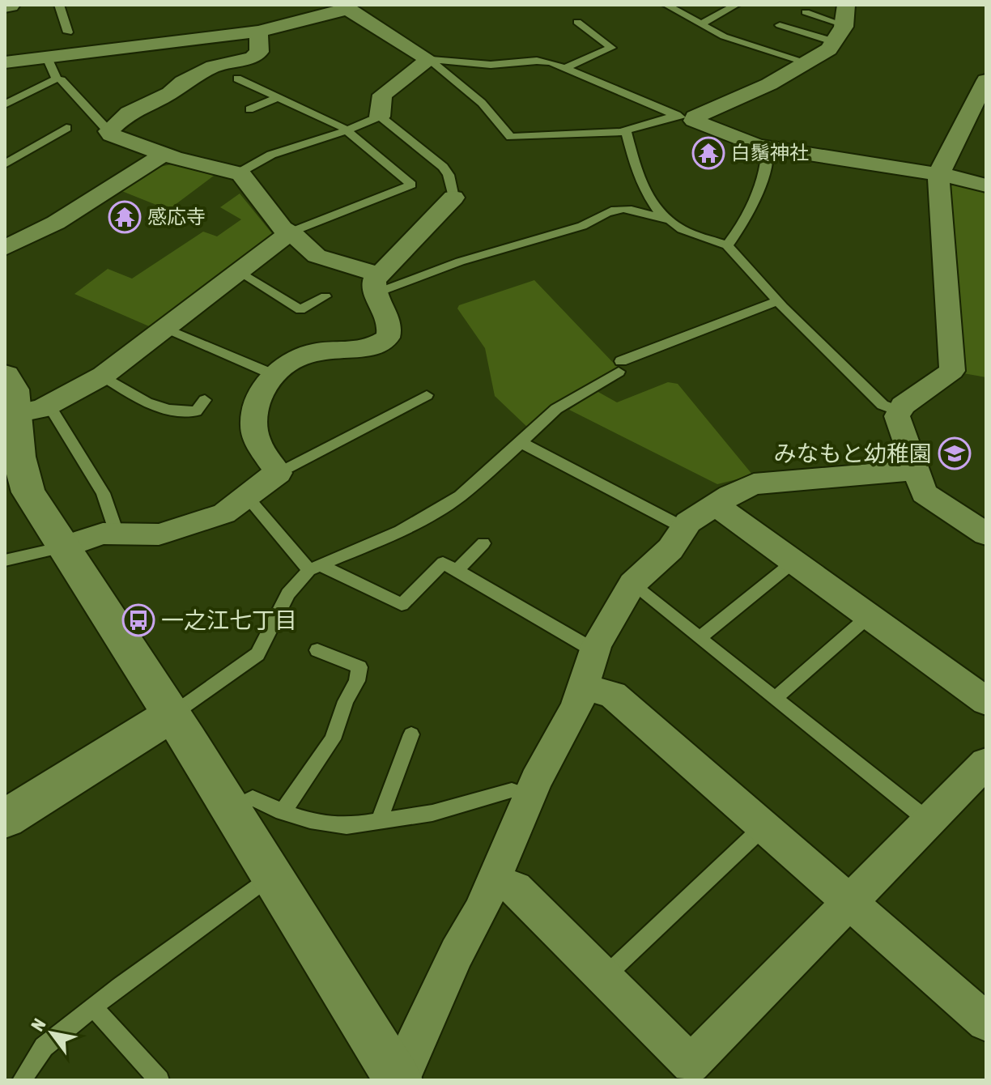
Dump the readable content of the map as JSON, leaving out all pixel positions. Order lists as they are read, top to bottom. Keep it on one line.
{"places":{"temple":["白鬚神社","感応寺"],"school or university":["みなもと幼稚園"],"bus stop":["一之江七丁目"]},"north":"top left"}
